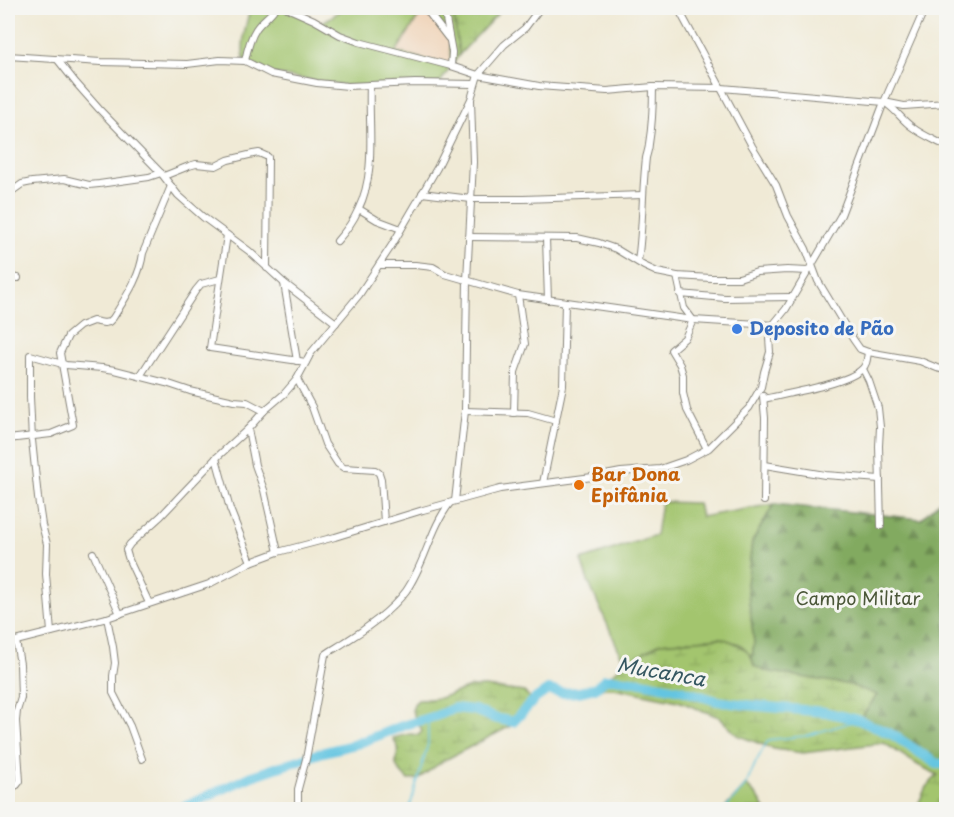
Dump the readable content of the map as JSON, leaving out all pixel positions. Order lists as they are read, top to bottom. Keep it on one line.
{"water":["Mucanca"],"parks":["Campo Militar"],"places":["Deposito de Pão","Bar Dona Epifânia"]}
